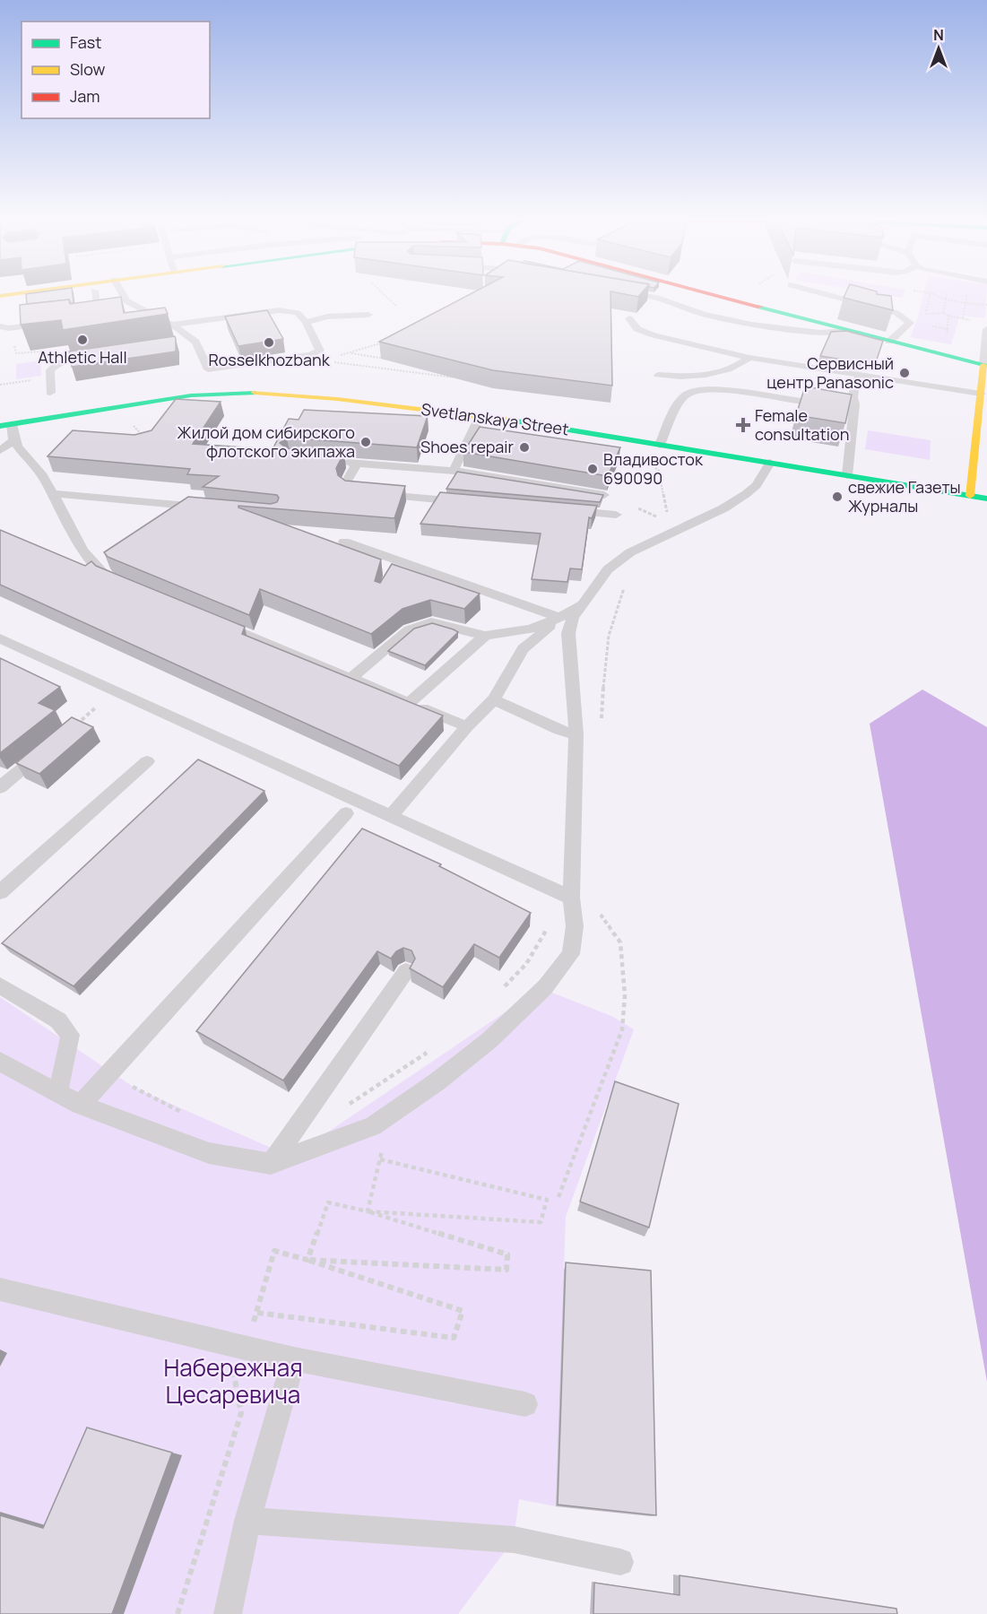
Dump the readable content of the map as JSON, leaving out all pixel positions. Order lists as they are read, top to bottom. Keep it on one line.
{"streets":{"main road":["Svetlanskaya Street"]},"parks":["Набережная Цесаревича"],"places":{"other":["Athletic Hall","Rosselkhozbank","Сервисный центр Panasonic","Жилой дом сибирского флотского экипажа","Shoes repair","Владивосток 690090","свежие Газеты Журналы"],"health":["Female consultation"]},"legend":["Fast","Slow","Jam"],"north":"top"}
